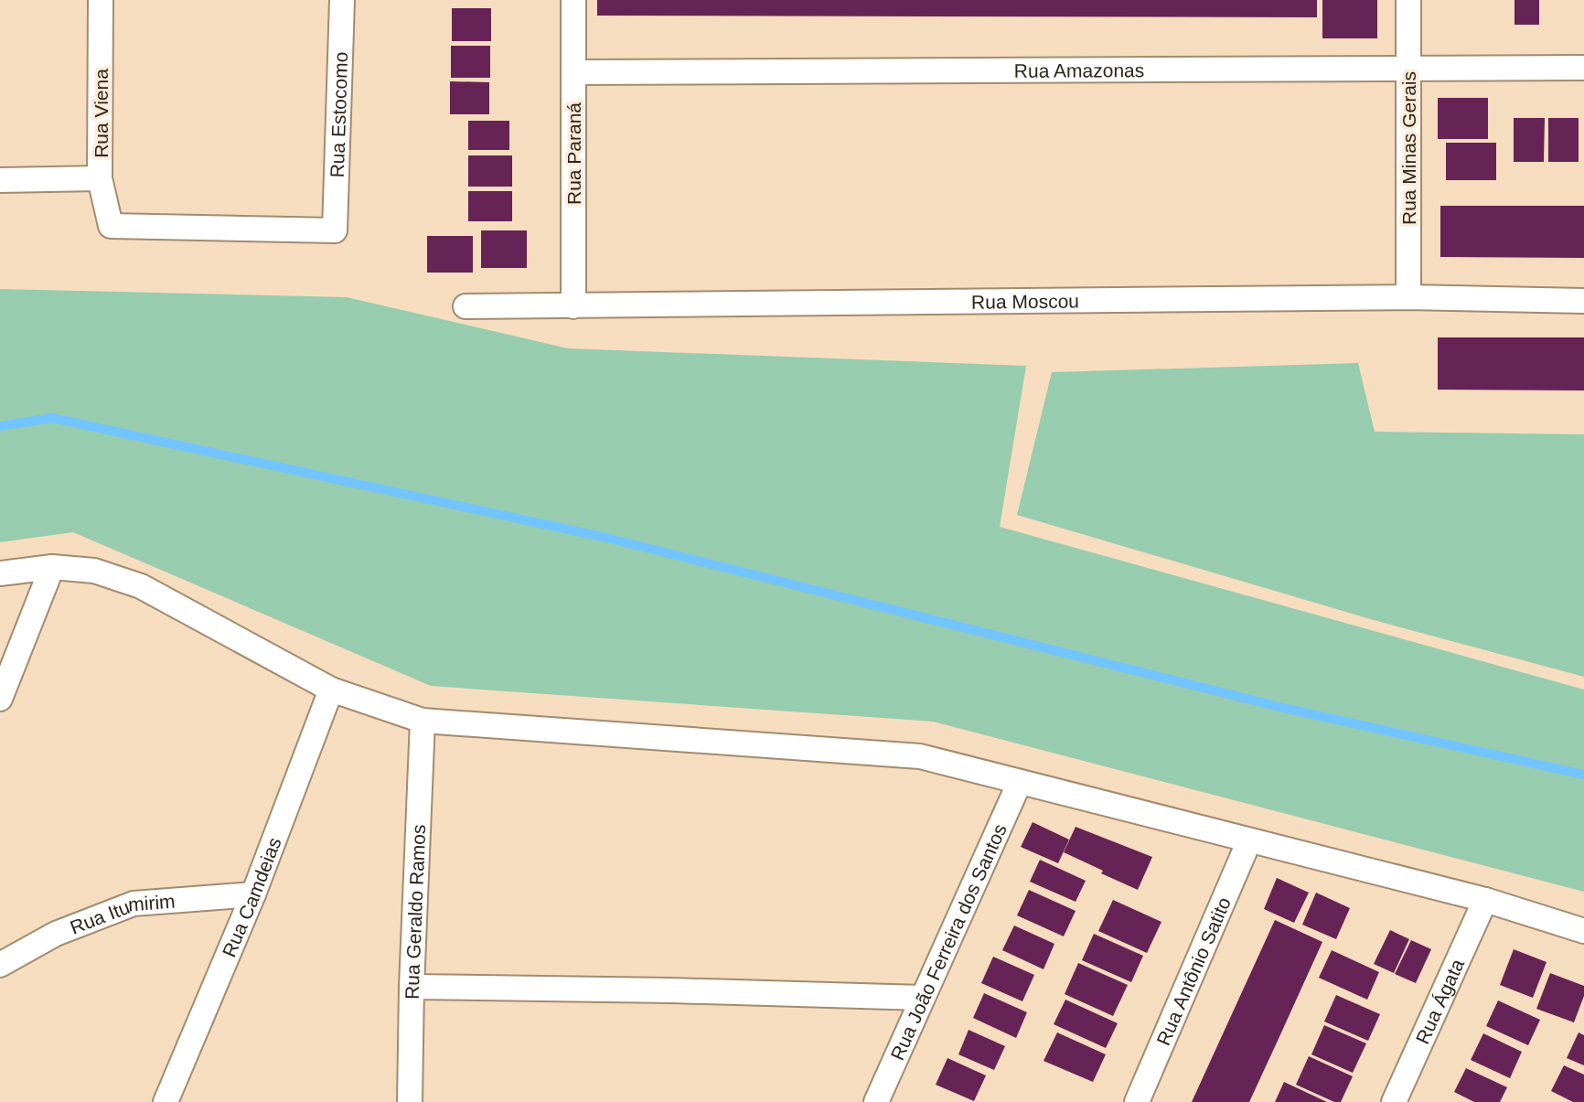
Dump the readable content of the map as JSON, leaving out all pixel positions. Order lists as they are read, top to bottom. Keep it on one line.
{"streets":{"street":["Rua Amazonas","Rua Viena","Rua Estocomo","Rua Minas Gerais","Rua Paraná","Rua Moscou","Rua Camdeias","Rua Geraldo Ramos","Rua Itumirim","Rua João Ferreira dos Santos","Rua Antônio Satito","Rua Ágata"]},"crossings":[["Rua Amazonas","Rua Minas Gerais"],["Rua Amazonas","Rua Paraná"],["Rua Viena","Rua Estocomo"],["Rua Minas Gerais","Rua Moscou"],["Rua Paraná","Rua Moscou"],["Rua Camdeias","Rua Itumirim"]]}
